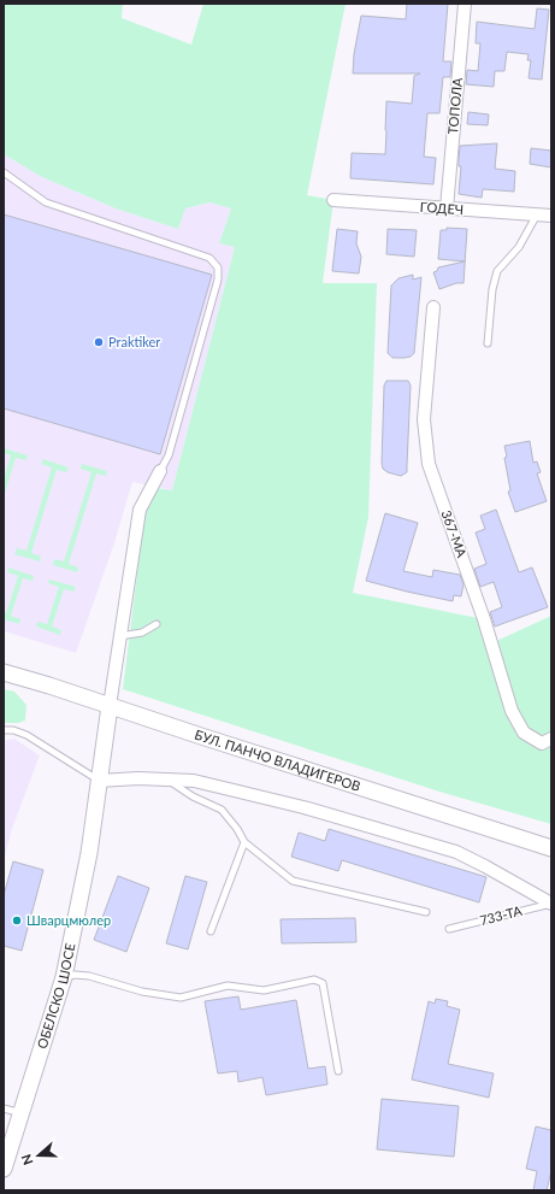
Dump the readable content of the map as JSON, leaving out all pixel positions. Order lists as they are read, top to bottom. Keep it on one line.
{"streets":{"street":["ТОПОЛА","ГОДЕЧ","367-МА","БУЛ. ПАНЧО ВЛАДИГЕРОВ","ОБЕЛСКО ШОСЕ"],"lane":["733-ТА"]},"crossings":[["ТОПОЛА","ГОДЕЧ"],["БУЛ. ПАНЧО ВЛАДИГЕРОВ","ОБЕЛСКО ШОСЕ"]],"places":["Praktiker","Шварцмюлер"],"north":"left"}
